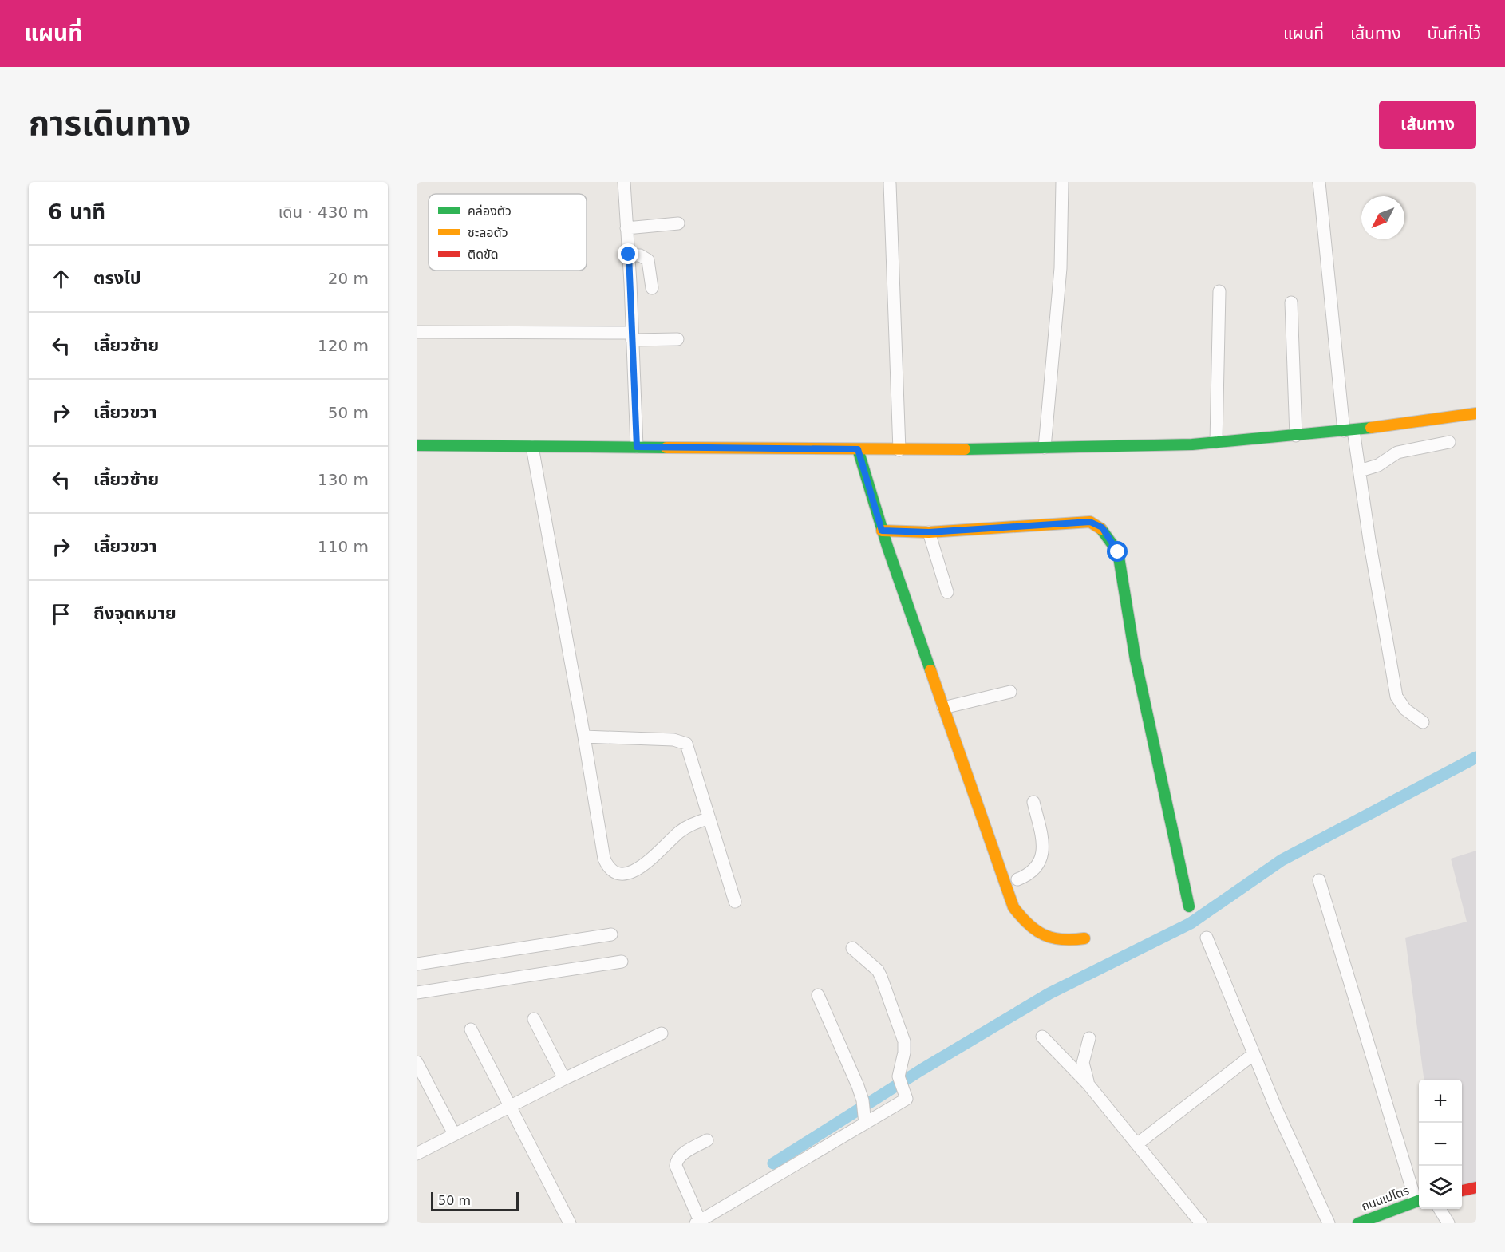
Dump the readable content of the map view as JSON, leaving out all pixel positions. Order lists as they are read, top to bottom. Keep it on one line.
{"streets":{"street":["ถนนเปโตร"]},"legend":["คล่องตัว","ชะลอตัว","ติดขัด"],"scale_bar":"50 m","north":"bottom left","page":{"header":"แผนที่","nav":["แผนที่","เส้นทาง","บันทึกไว้"],"title":"การเดินทาง","buttons":"เส้นทาง","heading":["6 นาที","เดิน · 430 m"],"list":[["ตรงไป","20 m"],["เลี้ยวซ้าย","120 m"],["เลี้ยวขวา","50 m"],["เลี้ยวซ้าย","130 m"],["เลี้ยวขวา","110 m"],"ถึงจุดหมาย"],"map_buttons":["+","−"],"scale":"50 m"}}
